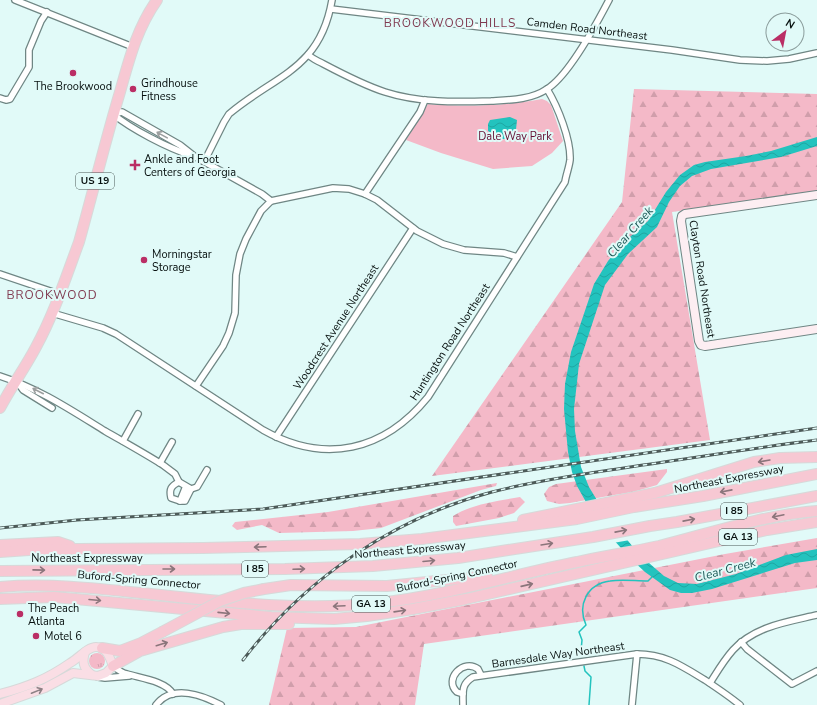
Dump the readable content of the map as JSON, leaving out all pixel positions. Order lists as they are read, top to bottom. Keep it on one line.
{"streets":{"highway":["US 19","Northeast Expressway","I 85","GA 13","Buford-Spring Connector"],"street":["Camden Road Northeast","Clayton Road Northeast","Woodcrest Avenue Northeast","Huntington Road Northeast","Barnesdale Way Northeast"]},"crossings":[["US 19","Huntington Road Northeast"],["Woodcrest Avenue Northeast","Huntington Road Northeast"]],"districts":["BROOKWOOD HILLS","BROOKWOOD"],"water":["Clear Creek"],"parks":["Dale Way Park"],"places":{"other":["The Brookwood","Grindhouse Fitness","Morningstar Storage","The Peach Atlanta","Motel 6"],"health":["Ankle and Foot Centers of Georgia"]},"north":"top right"}
